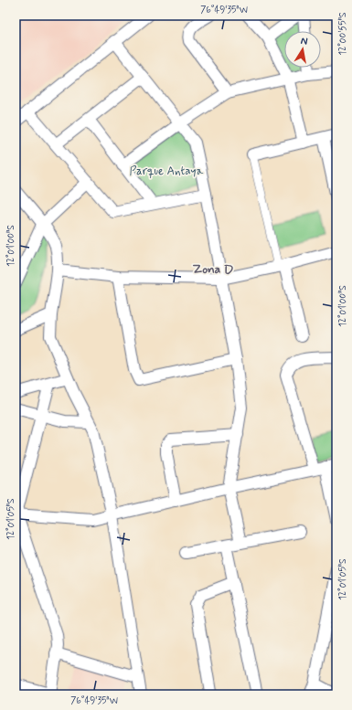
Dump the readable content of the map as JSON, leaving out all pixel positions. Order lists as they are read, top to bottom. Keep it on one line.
{"districts":["Zona D"],"parks":["Parque Antaya"],"north":"top","coordinates":["76°49'35\"W","12°00'55\"S","12°01'00\"S","12°01'05\"S"]}
